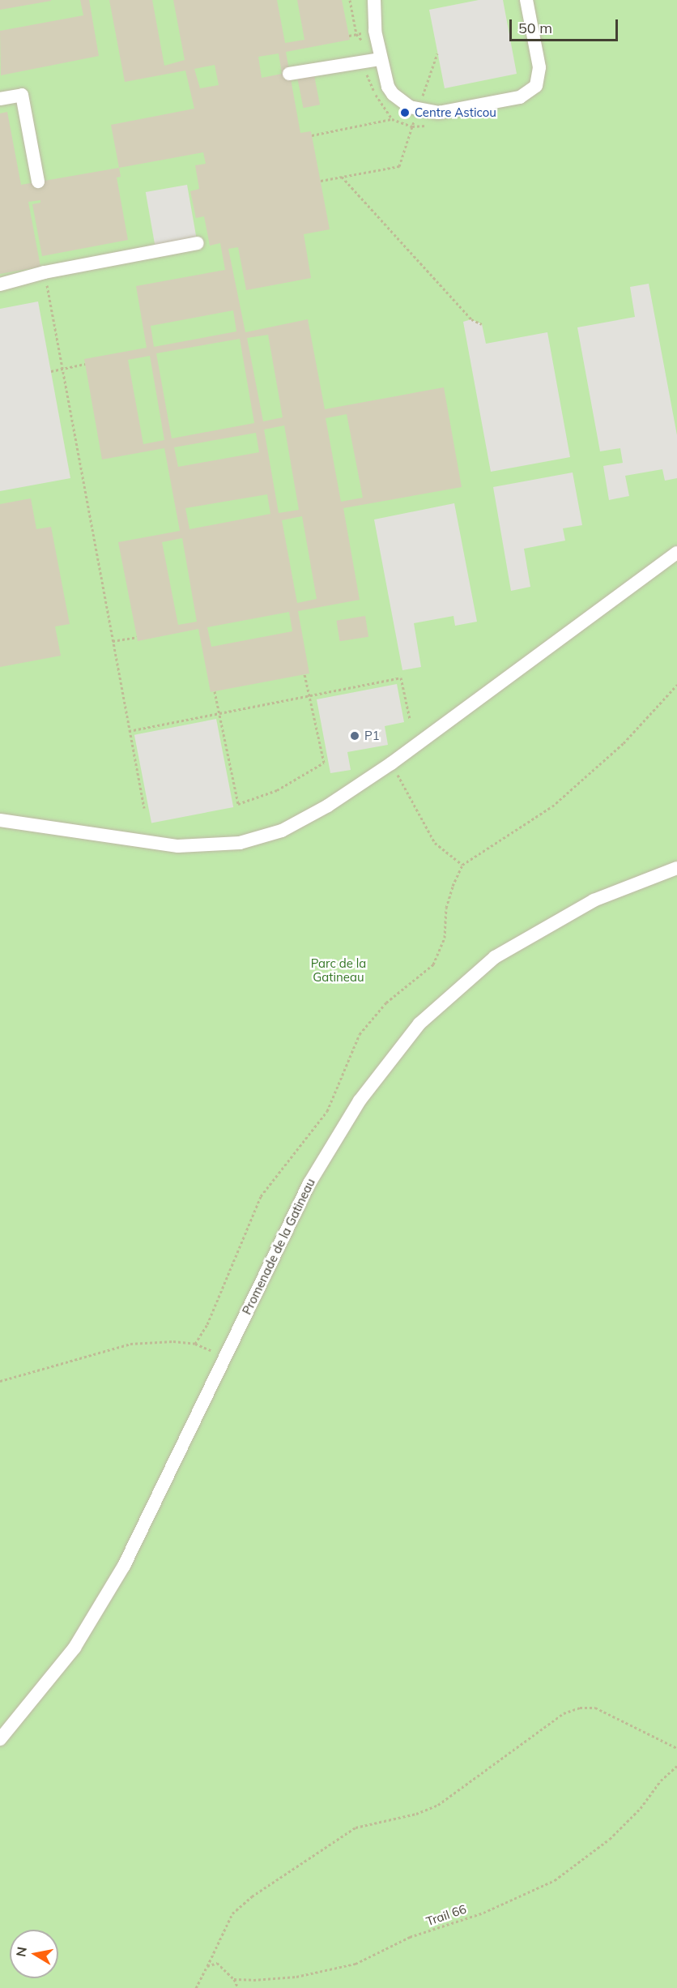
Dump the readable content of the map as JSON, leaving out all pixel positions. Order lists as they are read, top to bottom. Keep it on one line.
{"streets":{"street":["Promenade de la Gatineau"],"path":["Trail 66"]},"parks":["Parc de la Gatineau"],"places":["Centre Asticou","P1"],"scale_bar":"50 m","north":"left"}
